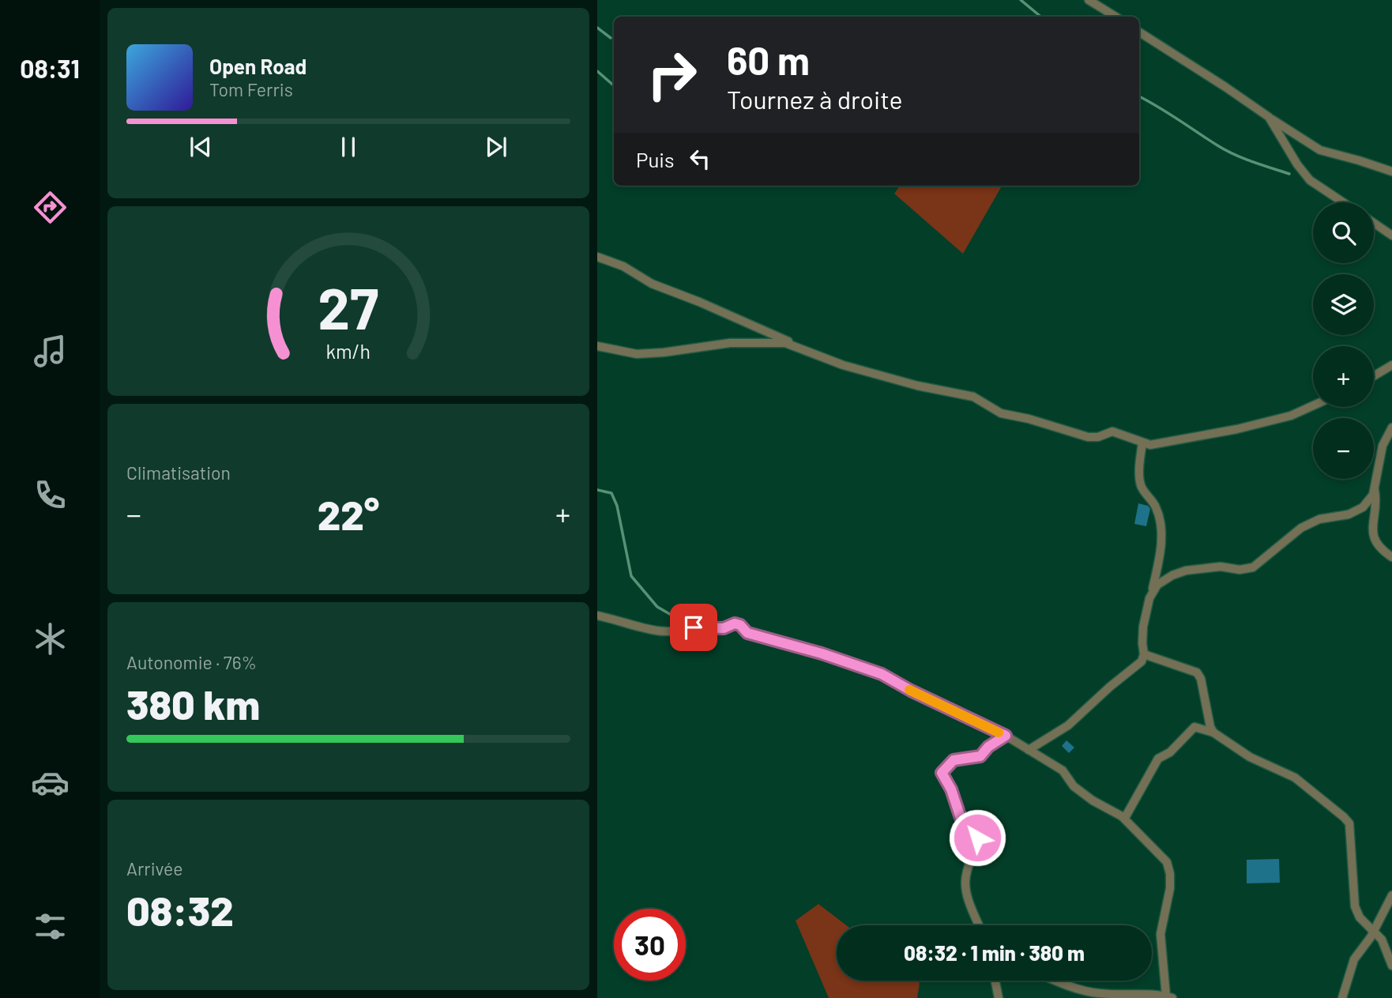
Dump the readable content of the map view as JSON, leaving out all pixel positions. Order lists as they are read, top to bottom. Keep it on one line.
{"page":{"tabs":"08:31","turn":["60 m","Tournez à droite"],"song":["Open Road","Tom Ferris"],"then":"Puis","map_buttons":["+","−"],"tile":["Climatisation",["Autonomie · 76%","380 km"],["Arrivée","08:32"]],"heat":["−","22°","+"],"limit":"30","trip":"08:32 · 1 min · 380 m","gauge":["27","km/h"]}}
